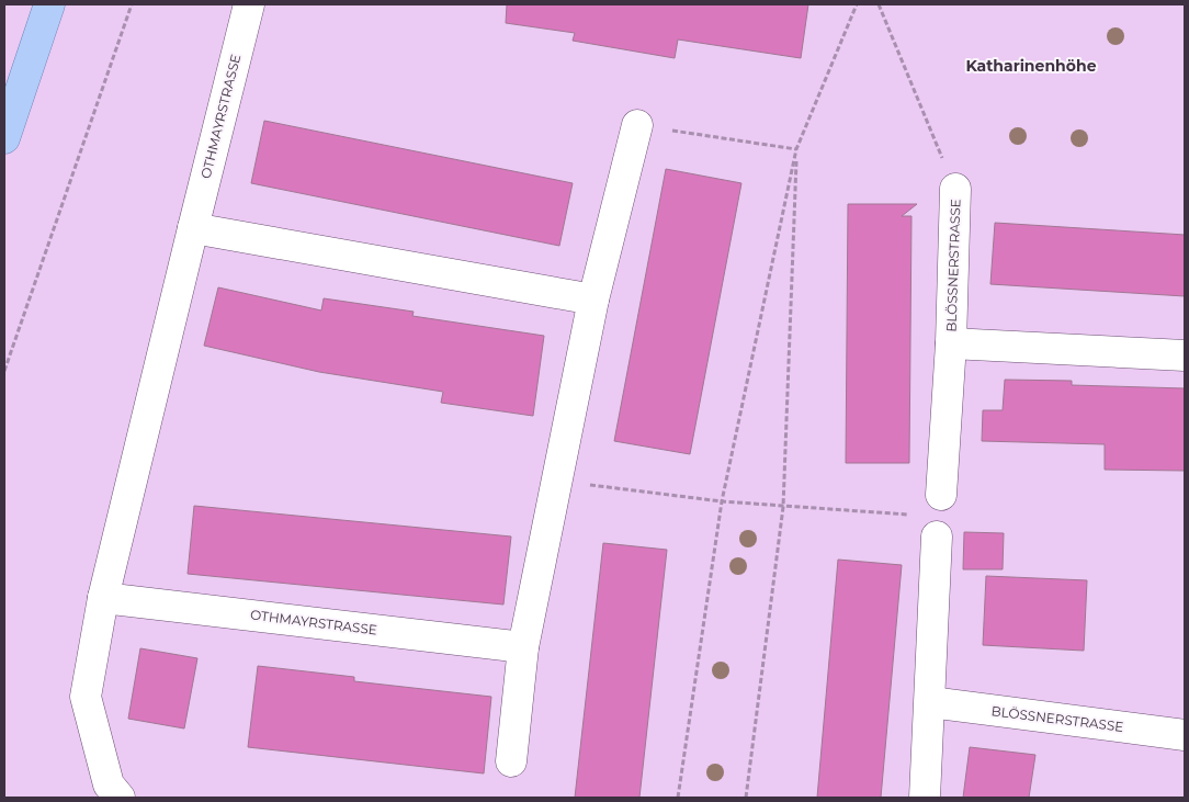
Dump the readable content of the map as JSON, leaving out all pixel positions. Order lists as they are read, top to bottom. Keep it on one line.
{"streets":{"street":["OTHMAYRSTRASSE","BLÖSSNERSTRASSE"]},"districts":["Katharinenhöhe"]}
